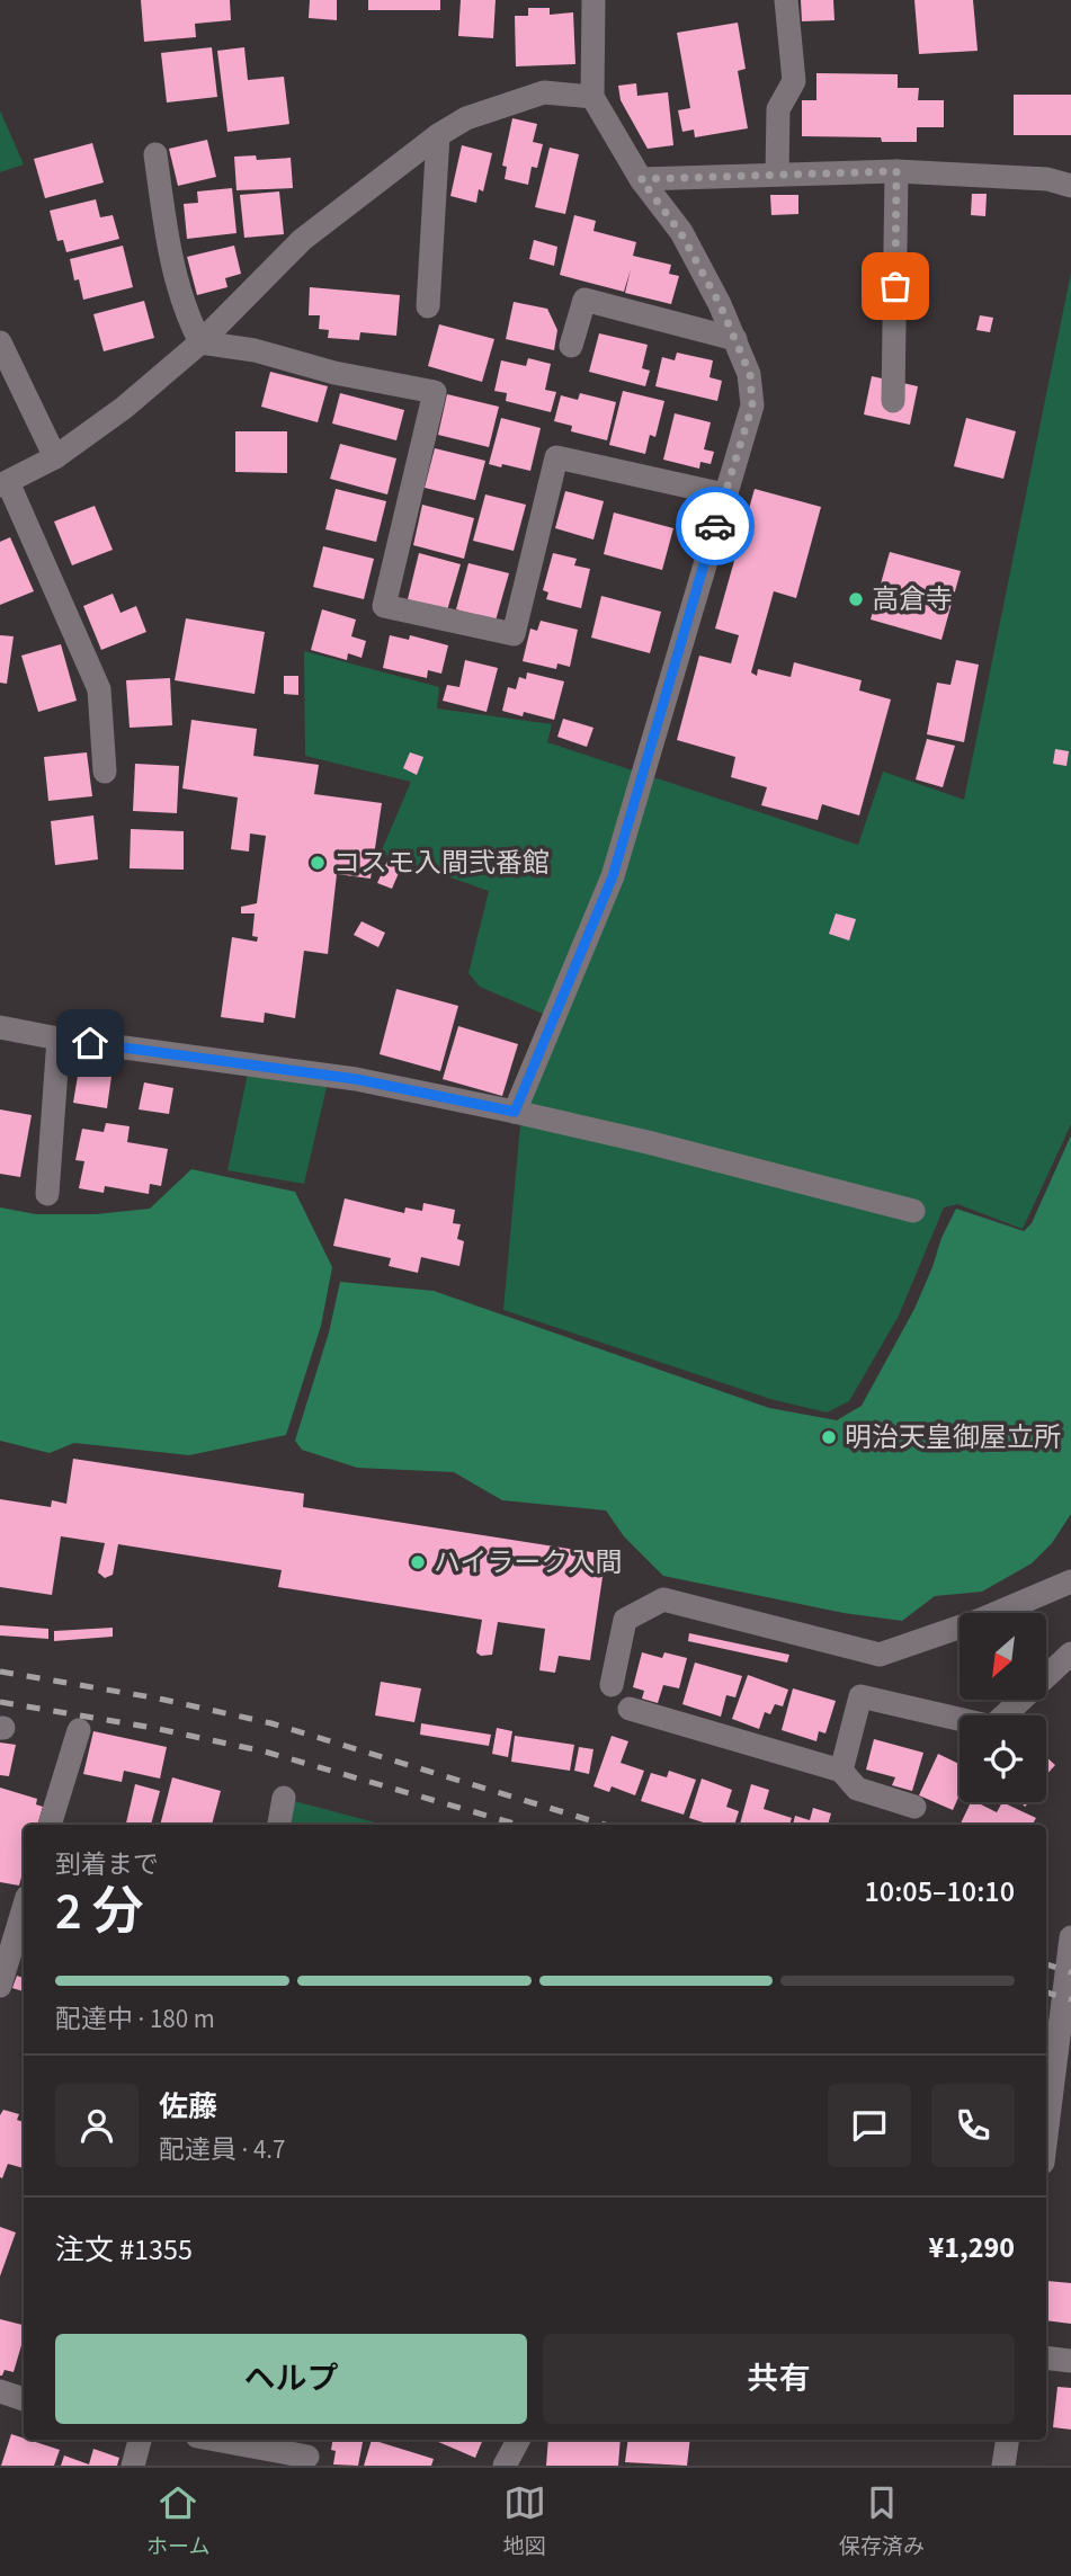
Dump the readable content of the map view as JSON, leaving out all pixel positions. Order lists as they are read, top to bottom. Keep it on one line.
{"places":["高倉寺","コスモ入間弐番館","明治天皇御屋立所","ハイラーク入間"],"north":"bottom left","page":{"heading":["2 分","到着まで","10:05–10:10"],"panel":["佐藤","配達員 · 4.7","注文 #1355","¥1,290"],"bar":"配達中 · 180 m","buttons":["ヘルプ","共有"],"tabs":["ホーム","地図","保存済み"]}}
